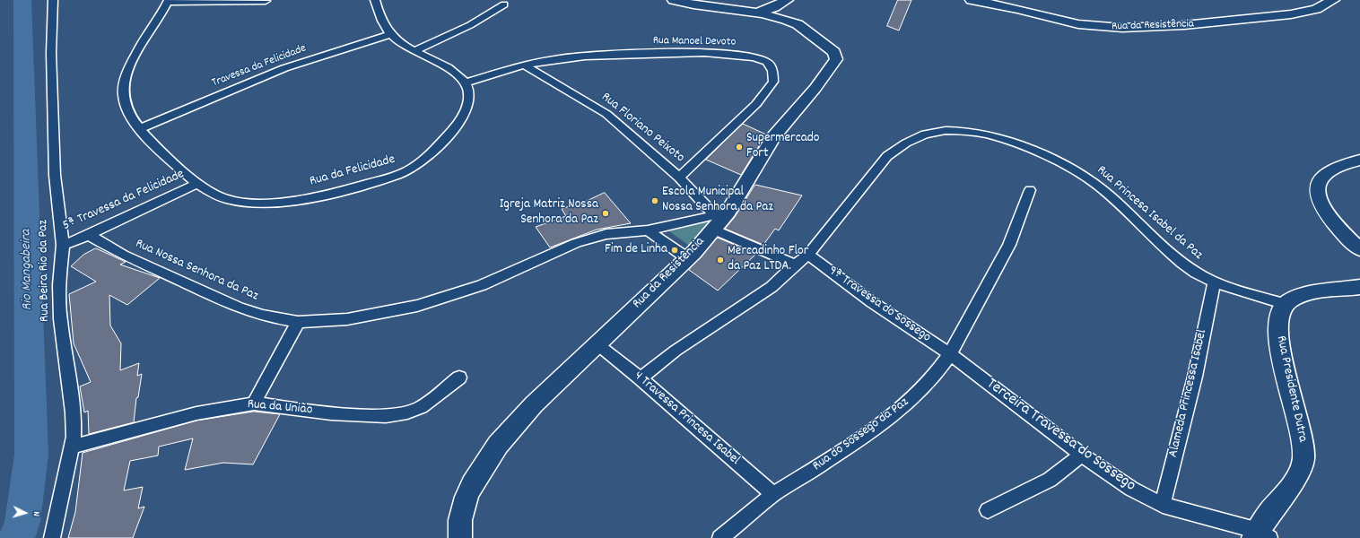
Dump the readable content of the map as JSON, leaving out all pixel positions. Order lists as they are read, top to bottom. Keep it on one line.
{"streets":{"street":["Rua da Resistência","Rua Manoel Devoto","Travessa da Felicidade","Rua Floriano Peixoto","Rua da Felicidade","5ª Travessa da Felicidade","Rua Princesa Isabel da Paz","Rua Beira Rio da Paz","Rua Nossa Senhora da Paz","9ª Travessa do Sossego","Rua Presidente Dutra","Alameda Princessa Isabel","Rua da União","4 Travessa Princesa Isabel","Rua do Sossego da Paz","Terceira Travessa do Sossego"]},"crossings":[["Rua da Resistência","Rua Floriano Peixoto"],["Rua da Resistência","Rua Nossa Senhora da Paz"],["Rua da Resistência","4 Travessa Princesa Isabel"],["Rua Manoel Devoto","Rua Floriano Peixoto"],["Rua Manoel Devoto","Rua da Felicidade"],["Travessa da Felicidade","Rua da Felicidade"],["Rua Floriano Peixoto","Rua Nossa Senhora da Paz"],["Rua da Felicidade","5ª Travessa da Felicidade"],["5ª Travessa da Felicidade","Rua Beira Rio da Paz"],["5ª Travessa da Felicidade","Rua Nossa Senhora da Paz"],["Rua Princesa Isabel da Paz","9ª Travessa do Sossego"],["Rua Princesa Isabel da Paz","Rua Presidente Dutra"],["Rua Princesa Isabel da Paz","Alameda Princessa Isabel"],["Rua Princesa Isabel da Paz","4 Travessa Princesa Isabel"],["Rua Beira Rio da Paz","Rua da União"],["9ª Travessa do Sossego","Rua do Sossego da Paz"],["9ª Travessa do Sossego","Terceira Travessa do Sossego"],["Rua Presidente Dutra","Terceira Travessa do Sossego"],["Alameda Princessa Isabel","Terceira Travessa do Sossego"],["4 Travessa Princesa Isabel","Rua do Sossego da Paz"],["Rua do Sossego da Paz","Terceira Travessa do Sossego"]],"water":["Rio Mangabeira"],"places":["Supermercado Fort","Escola Municipal Nossa Senhora da Paz","Igreja Matriz Nossa Senhora da Paz","Fim de Linha","Mercadinho Flor da Paz LTDA."],"north":"right"}
